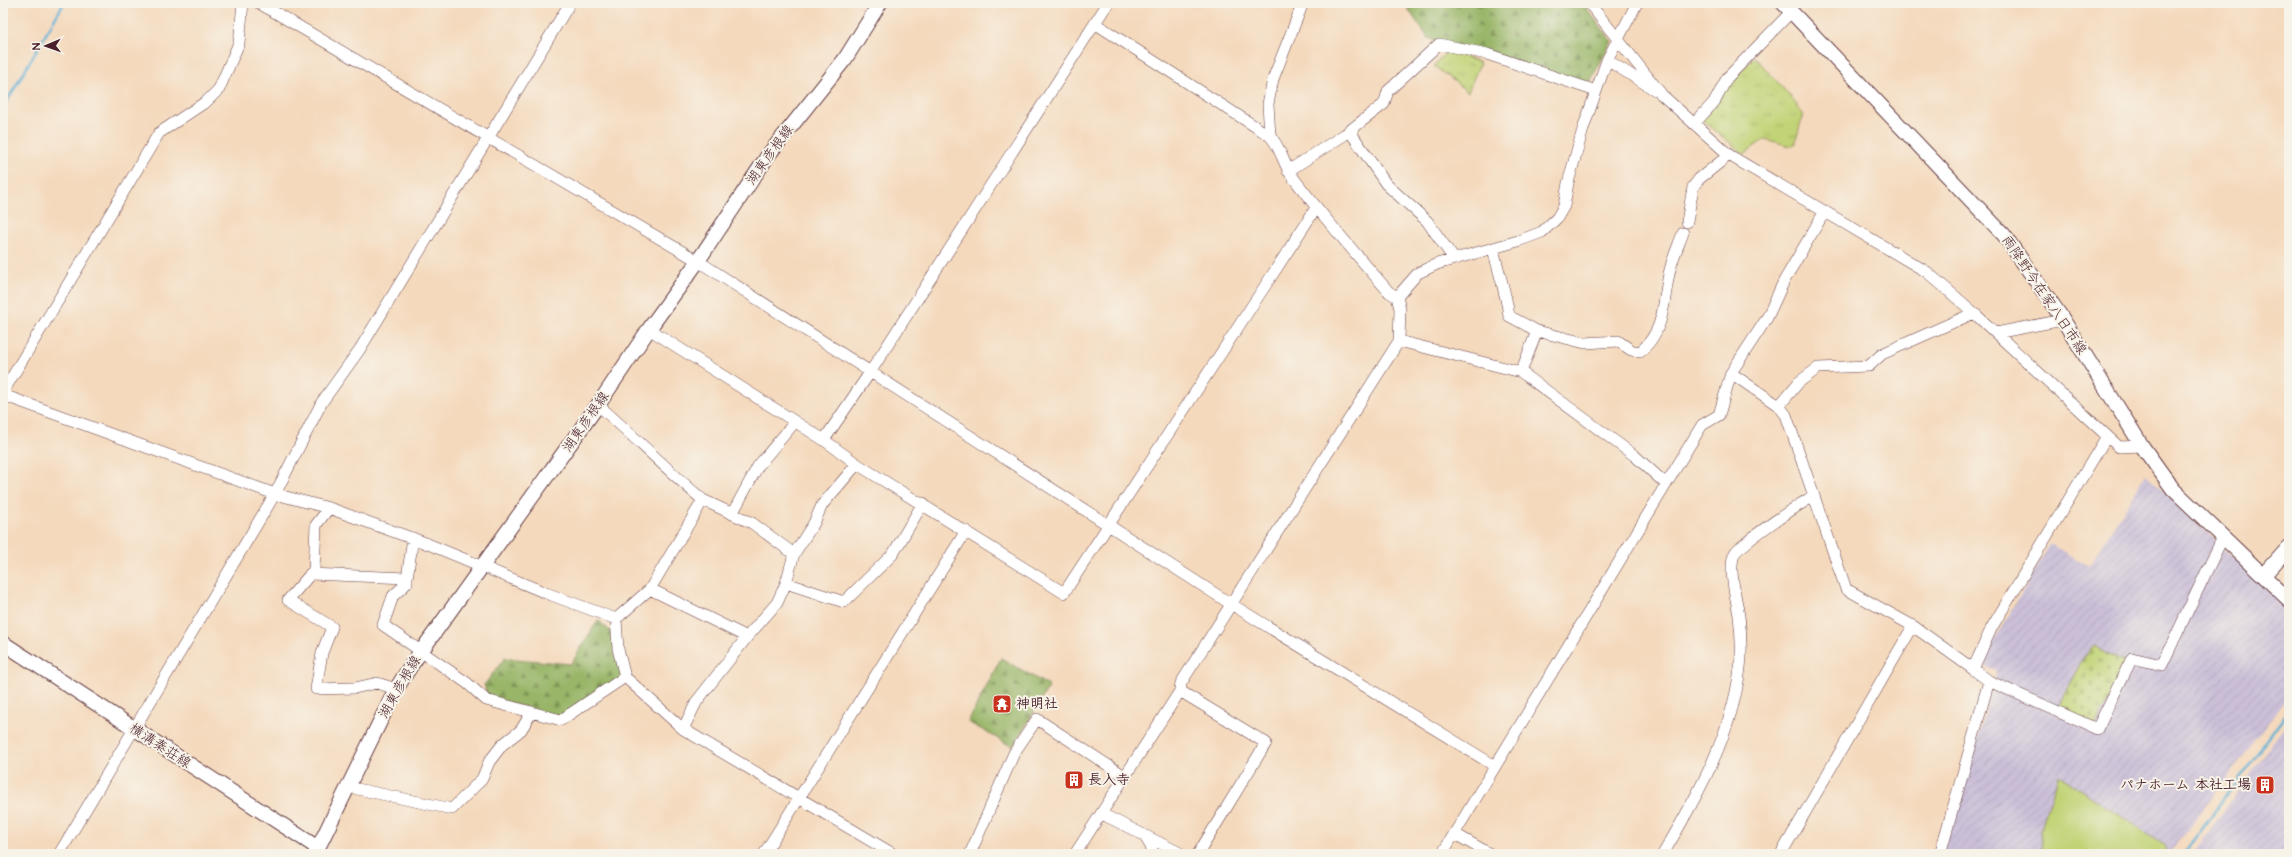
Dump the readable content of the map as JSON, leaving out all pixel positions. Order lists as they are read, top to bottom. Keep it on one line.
{"streets":{"main road":["湖東彦根線","雨降野今在家八日市線","横溝秦荘線"]},"crossings":[["湖東彦根線","横溝秦荘線"]],"places":{"temple":["神明社"],"building":["長入寺","パナホーム 本社工場"]},"north":"left"}
